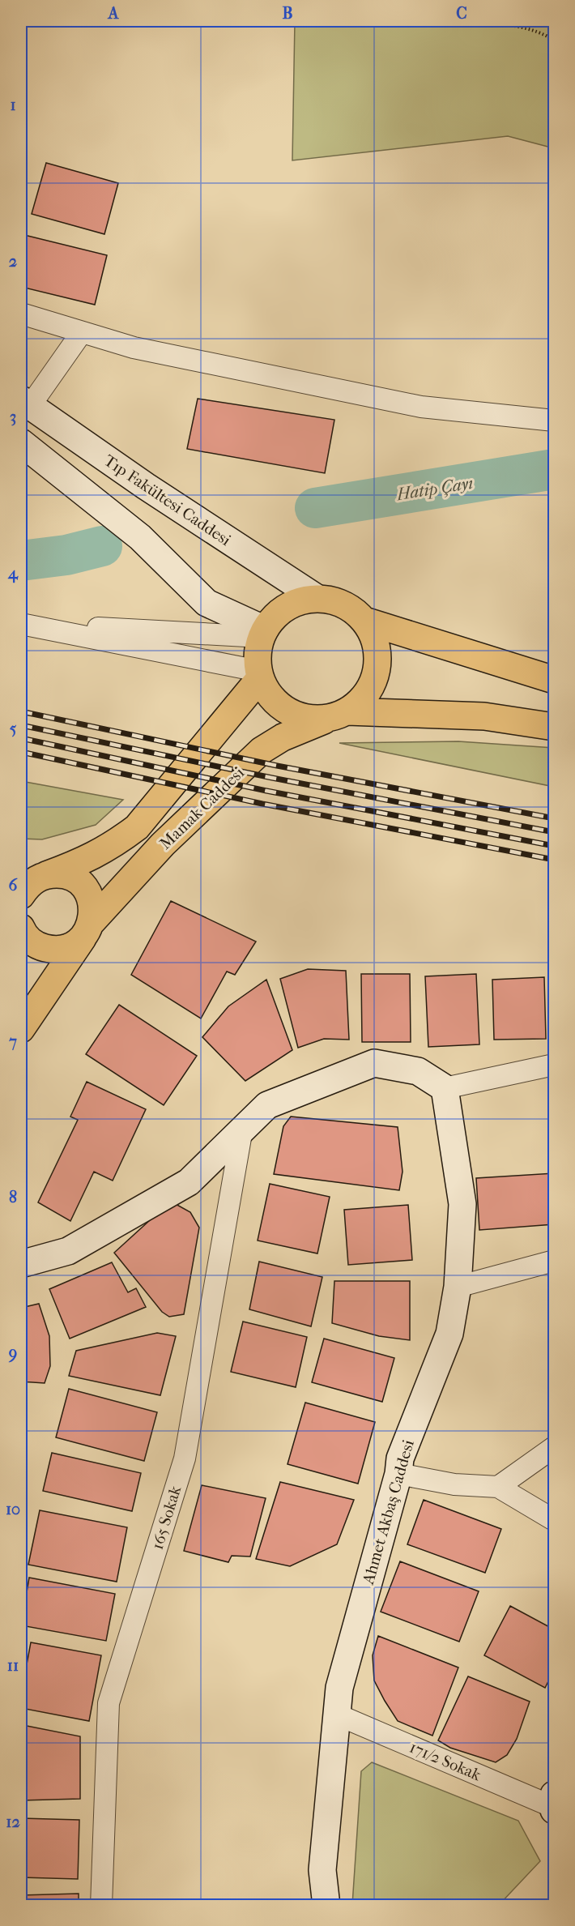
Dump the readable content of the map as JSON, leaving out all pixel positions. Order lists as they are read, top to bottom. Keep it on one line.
{"streets":{"main road":["Mamak Caddesi"],"street":["Tıp Fakültesi Caddesi","Ahmet Akbaş Caddesi","165 Sokak","171/2 Sokak"]},"crossings":[["Tıp Fakültesi Caddesi","Mamak Caddesi"],["Ahmet Akbaş Caddesi","171/2 Sokak"]],"water":["Hatip Çayı"],"grid":{"columns":["A","B","C"],"rows":["1","2","3","4","5","6","7","8","9","10","11","12"]}}
